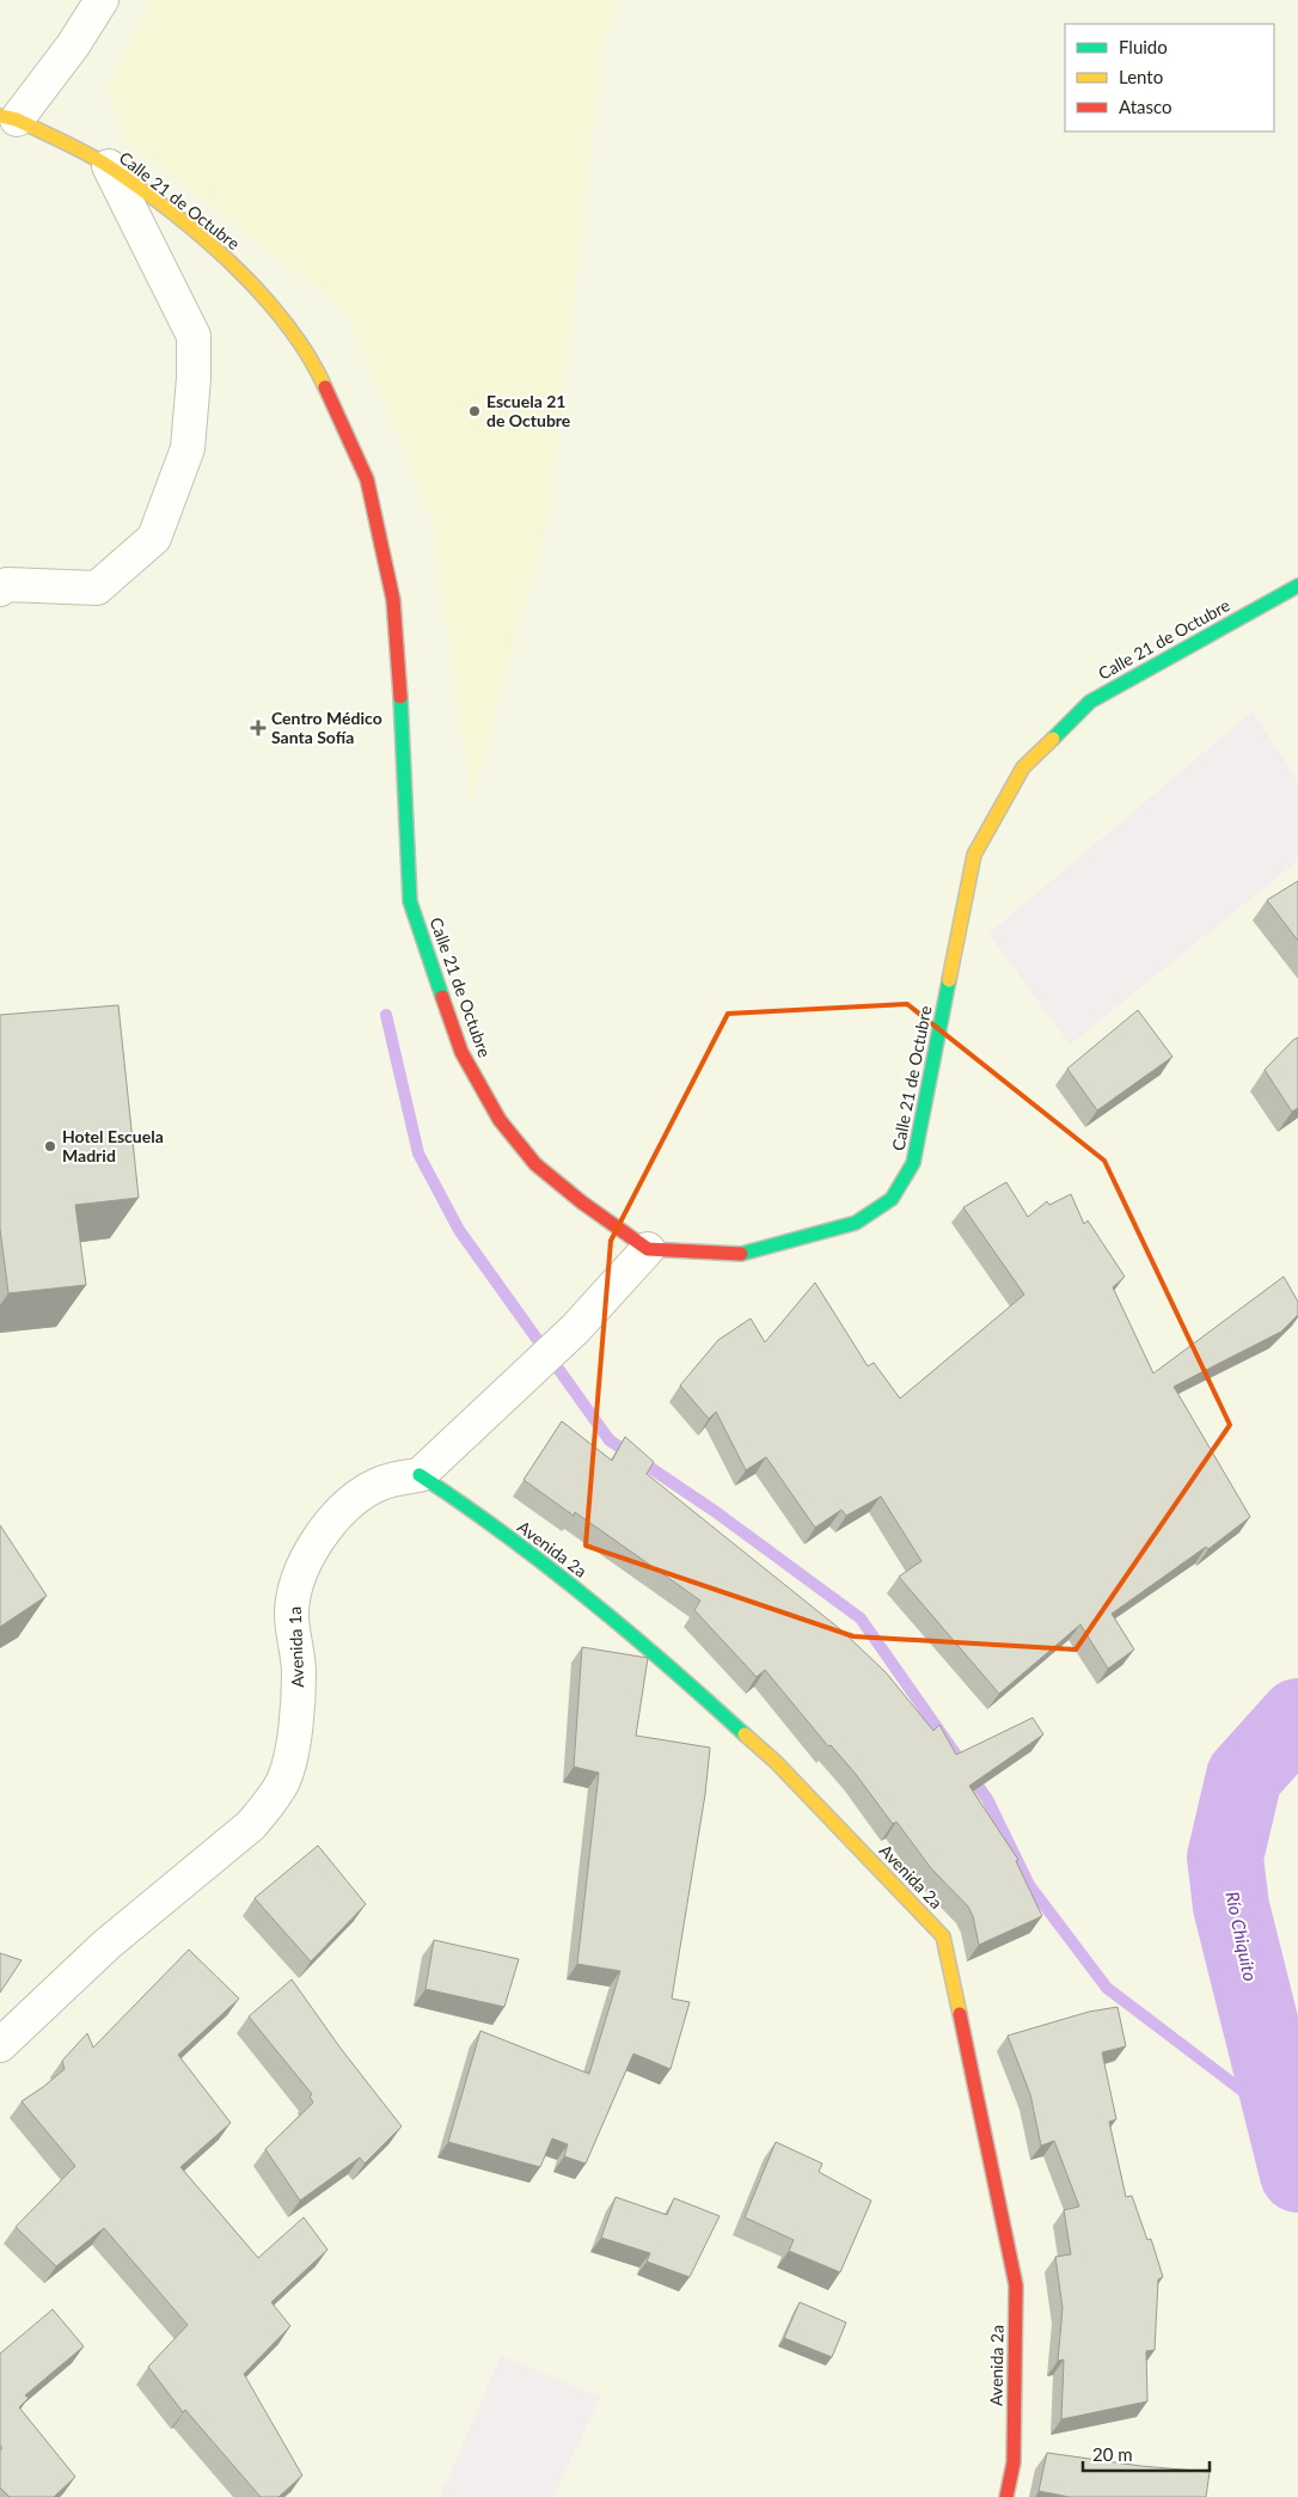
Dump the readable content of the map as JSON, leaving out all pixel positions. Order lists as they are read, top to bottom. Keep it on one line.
{"streets":{"street":["Calle 21 de Octubre","Avenida 2a","Avenida 1a"]},"crossings":[["Avenida 2a","Avenida 1a"]],"water":["Río Chiquito"],"places":{"other":["Escuela 21 de Octubre","Hotel Escuela Madrid"],"health":["Centro Médico Santa Sofía"]},"legend":["Fluido","Lento","Atasco"],"scale_bar":"20 m"}
